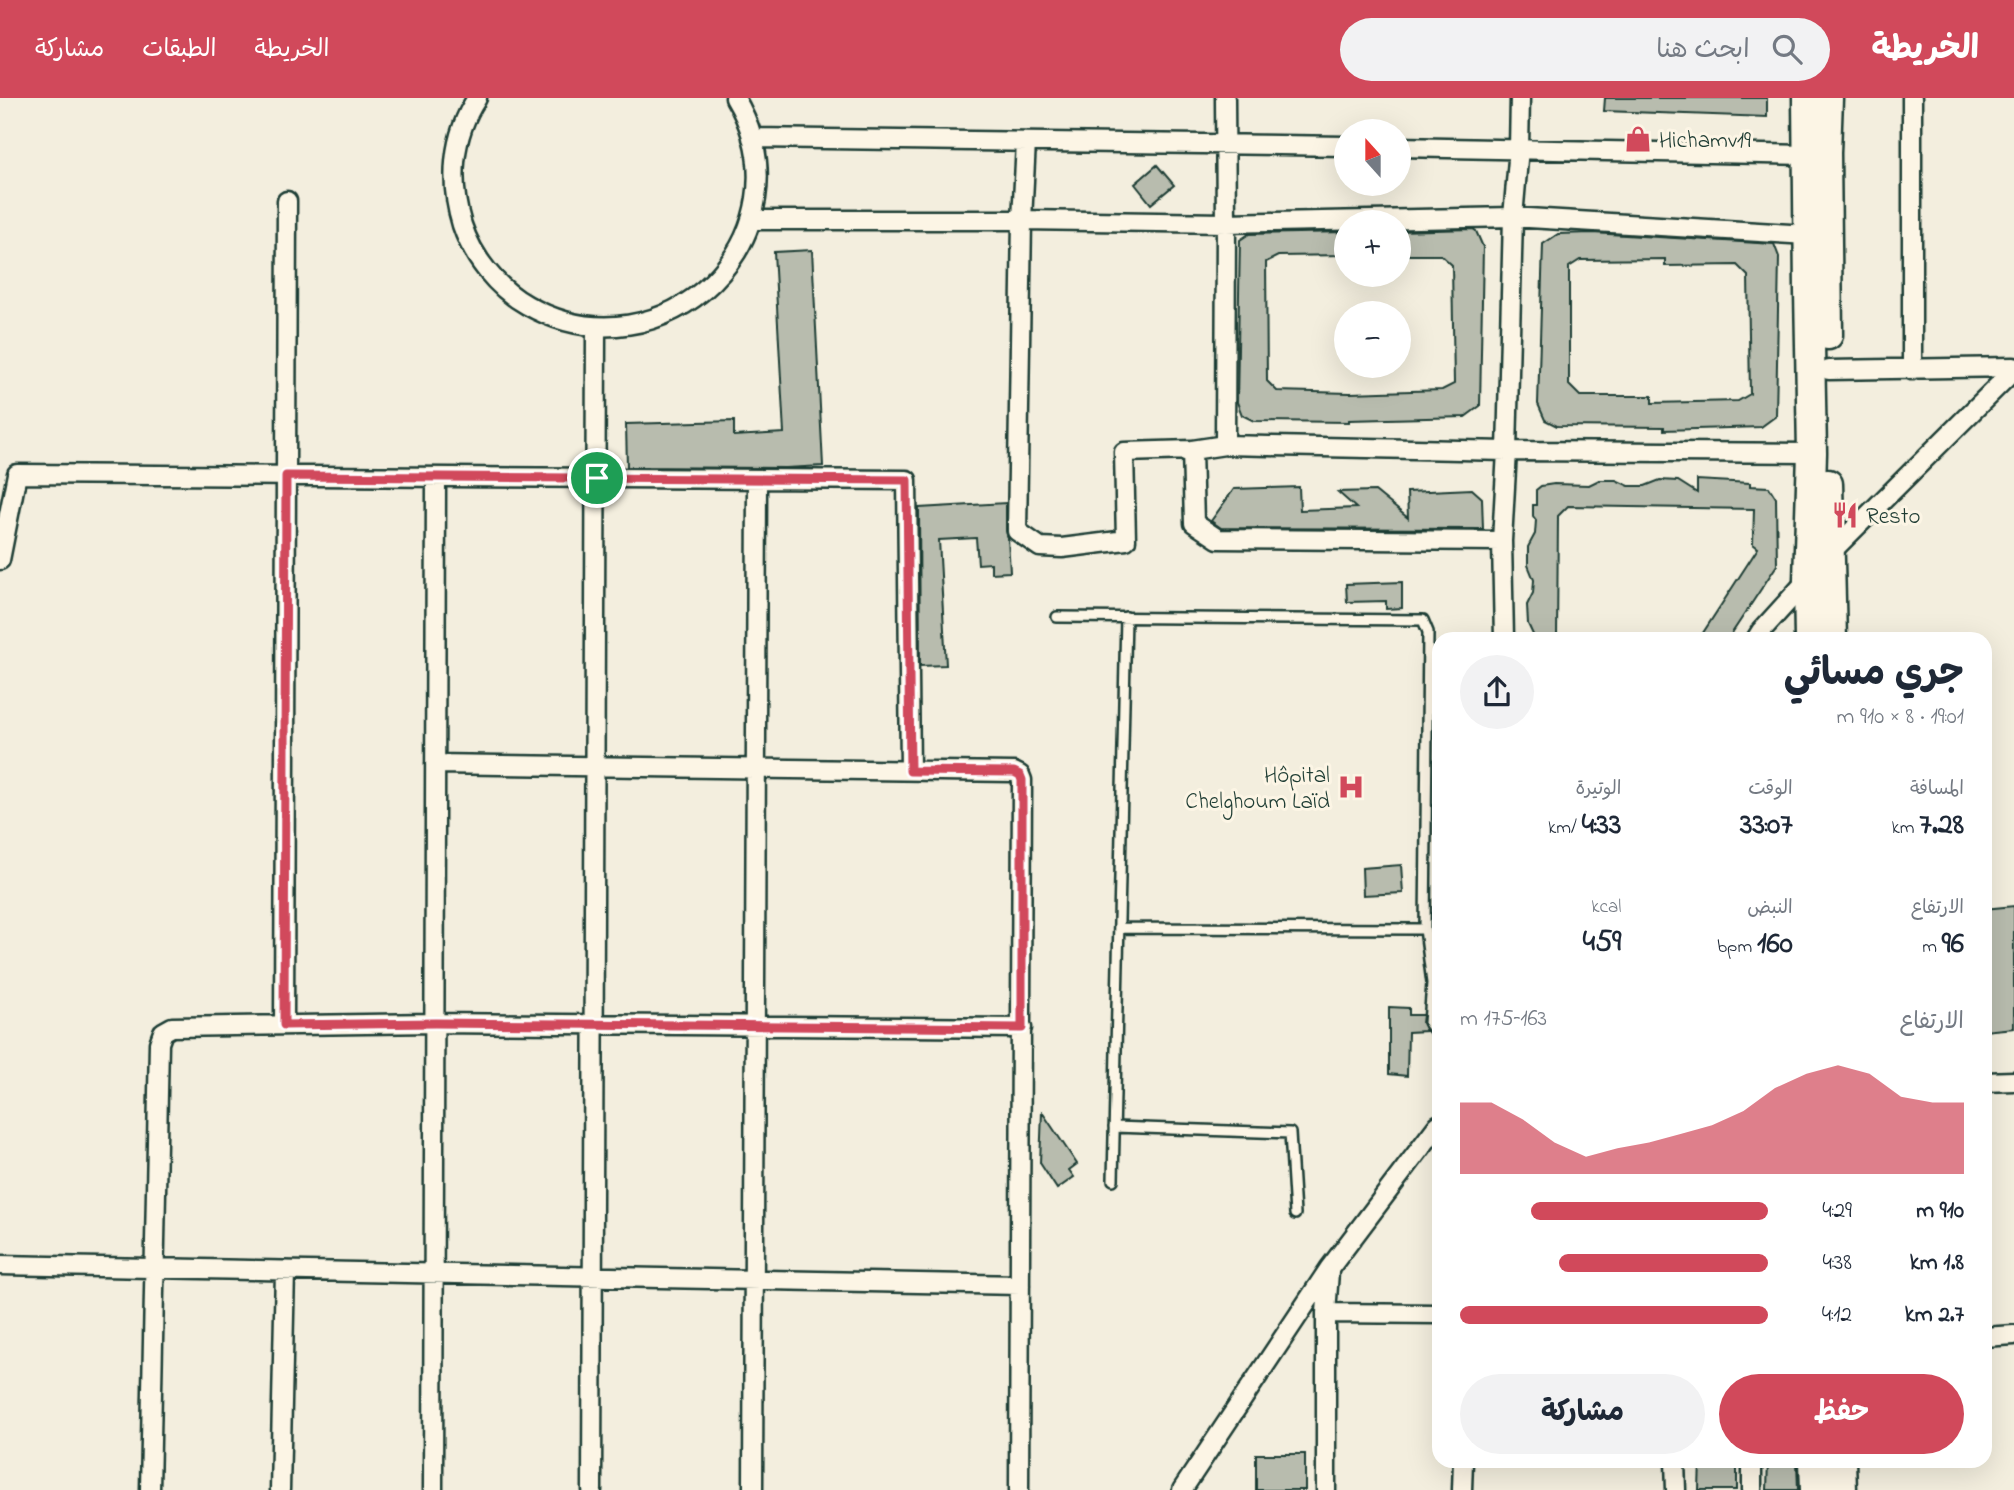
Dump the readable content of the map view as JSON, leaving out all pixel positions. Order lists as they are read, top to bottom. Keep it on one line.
{"places":{"shop":["Hichamv19"],"restaurant":["Resto"],"hospital":["Hôpital Chelghoum Laïd"]},"north":"top","page":{"header":"الخريطة","search":"ابحث هنا","nav":["الخريطة","الطبقات","مشاركة"],"map_buttons":["+","−"],"heading":["جري مسائي","19:01 · 8 × 910 m"],"stats":[["المسافة","7.28 km"],["الوقت","33:07"],["الوتيرة","4:33 /km"],["الارتفاع","96 m"],["النبض","160 bpm"],["kcal","459"]],"chart":["الارتفاع","163–175 m"],"list":[{"name":"910 m","note":"4:29"},{"name":"1.8 km","note":"4:38"},{"name":"2.7 km","note":"4:12"}],"buttons":["حفظ","مشاركة"]}}
